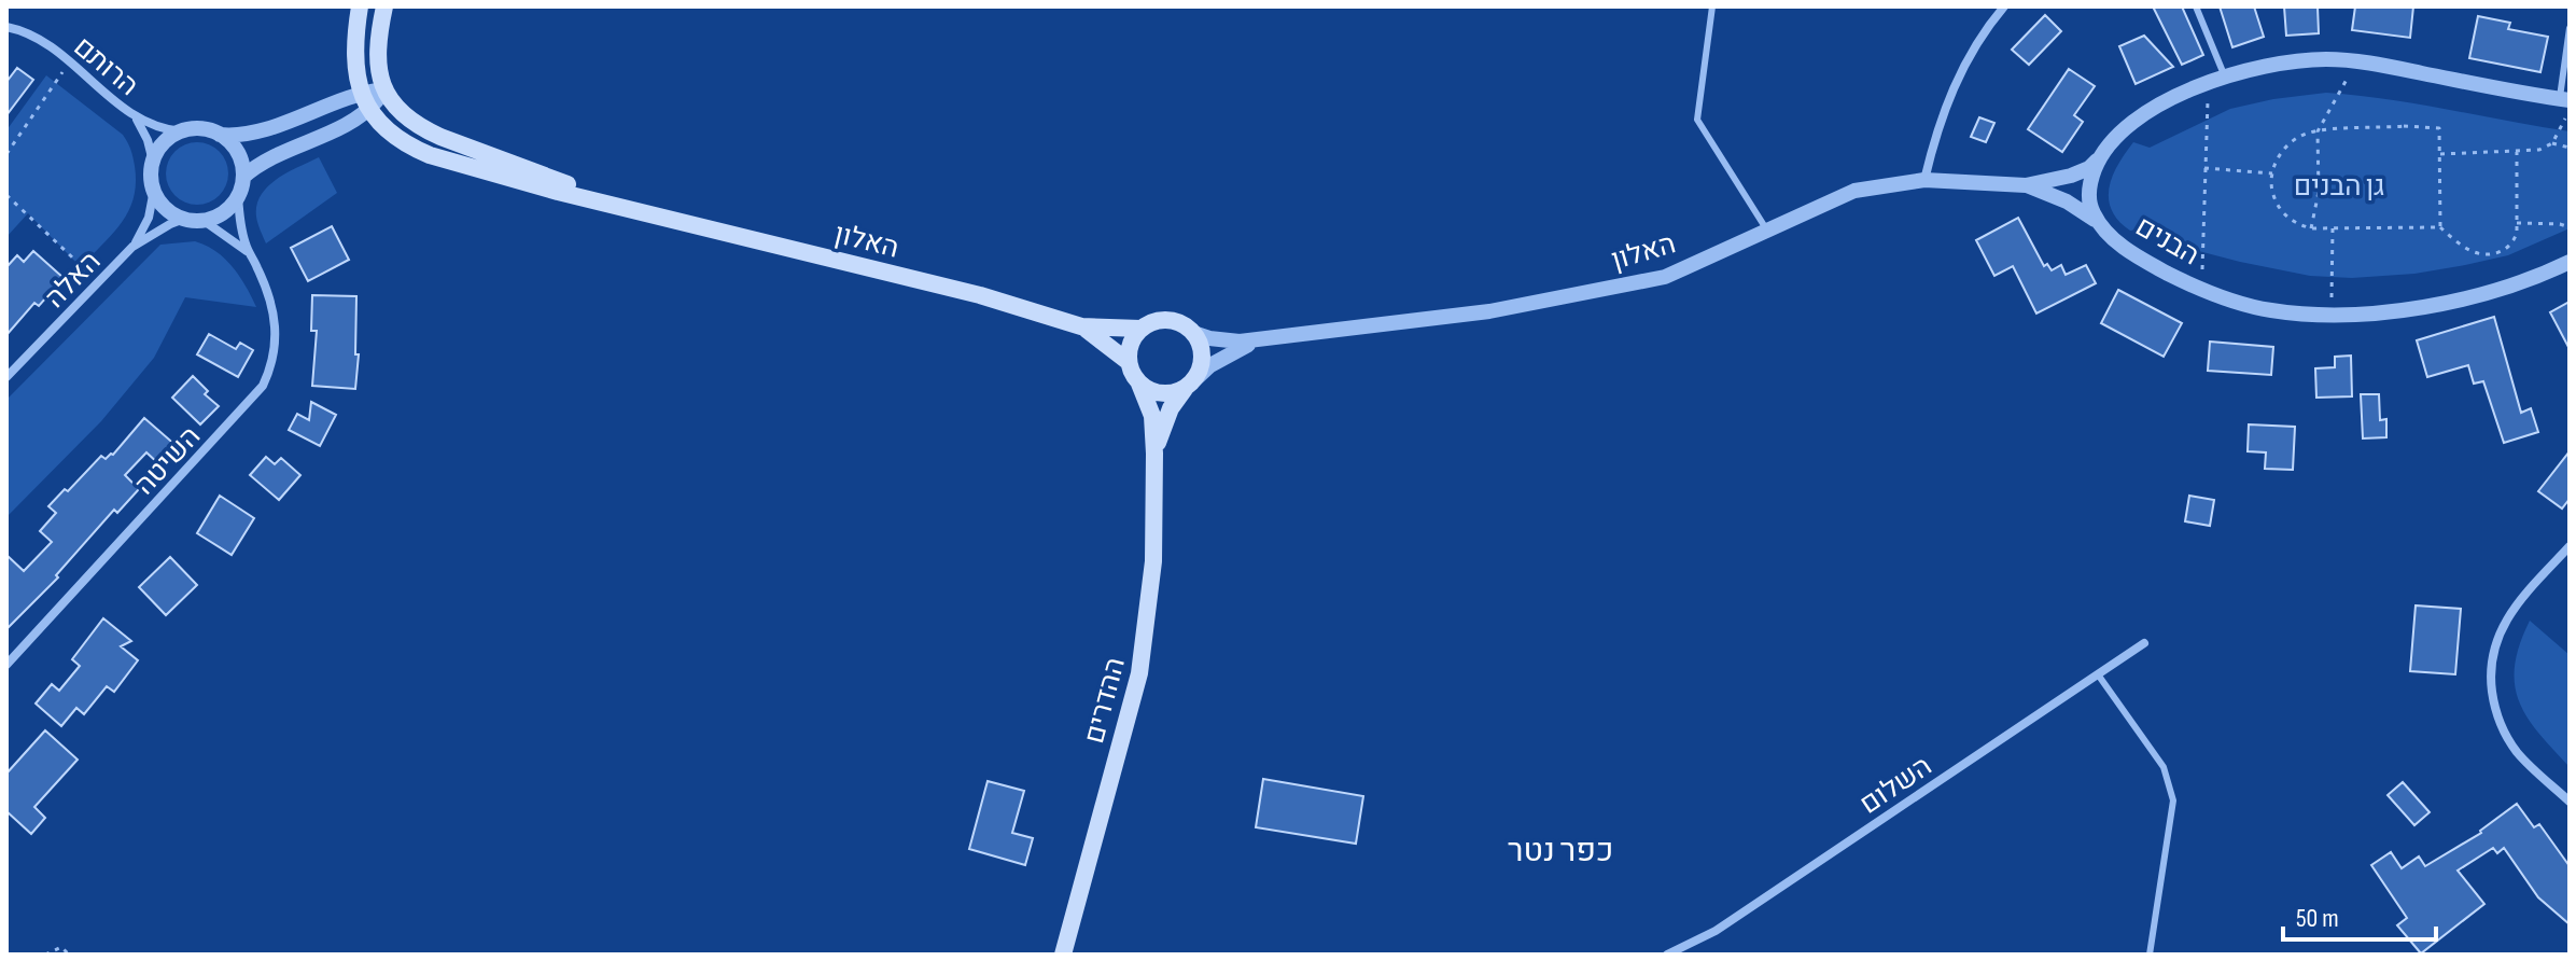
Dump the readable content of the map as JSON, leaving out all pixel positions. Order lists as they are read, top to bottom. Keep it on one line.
{"streets":{"main road":["האלון","ההדרים"],"street":["הרותם","הבנים","האלה","השיטה","השלום"]},"crossings":[["הרותם","האלה"],["הרותם","השיטה"],["האלון","הבנים"],["האלון","ההדרים"],["האלה","השיטה"]],"districts":["כפר נטר"],"parks":["גן הבנים"],"scale_bar":"50 m"}
